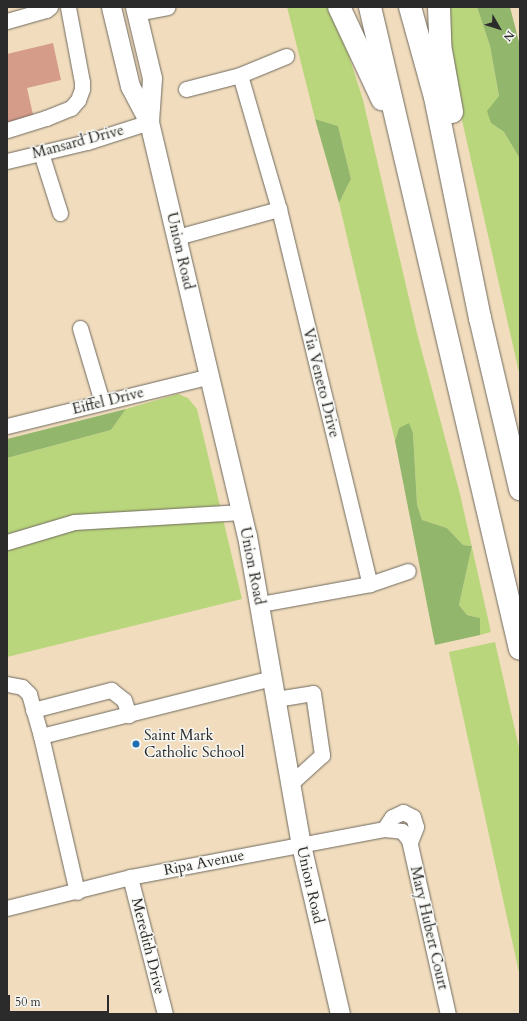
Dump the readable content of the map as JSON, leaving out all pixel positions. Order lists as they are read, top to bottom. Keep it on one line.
{"streets":{"main road":["Union Road"],"street":["Mansard Drive","Via Veneto Drive","Eiffel Drive","Ripa Avenue","Mary Hubert Court","Meredith Drive"]},"crossings":[["Mansard Drive","Union Road"],["Union Road","Eiffel Drive"],["Union Road","Ripa Avenue"],["Ripa Avenue","Mary Hubert Court"],["Ripa Avenue","Meredith Drive"]],"places":["Saint Mark Catholic School"],"scale_bar":"50 m","north":"bottom right"}
